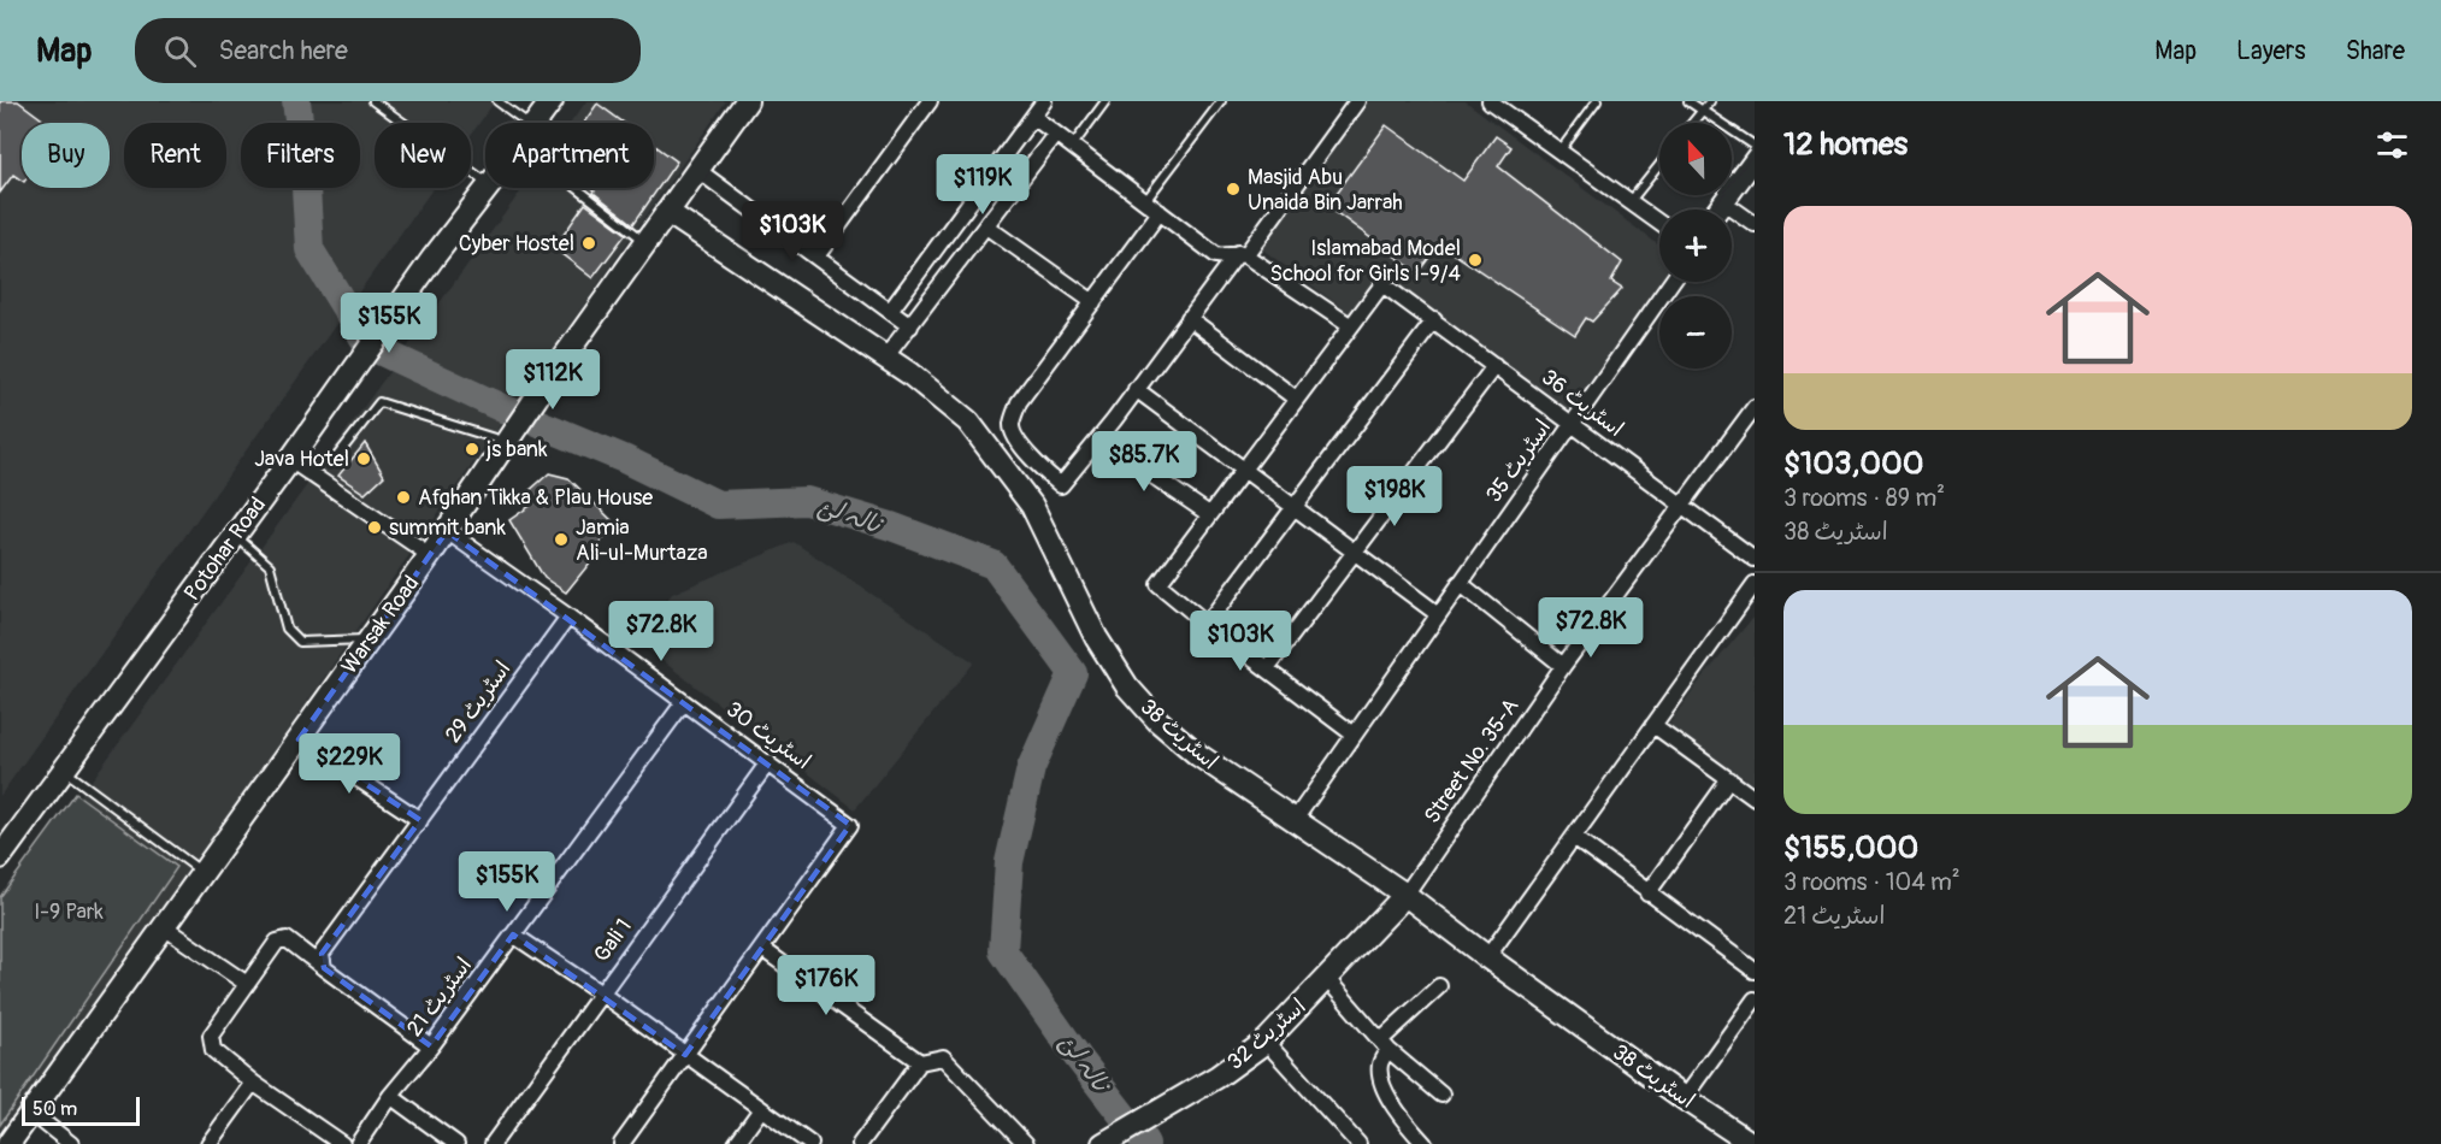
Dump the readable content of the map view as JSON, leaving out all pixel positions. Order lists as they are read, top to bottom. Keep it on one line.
{"streets":{"street":["اسٹریٹ 36","اسٹریٹ 35","Potohar Road","Warsak Road","اسٹریٹ 29","اسٹریٹ 38","اسٹریٹ 30","Street No. 35-A","Gali 1","اسٹریٹ 21","اسٹریٹ 32"]},"crossings":[["اسٹریٹ 36","اسٹریٹ 35"],["اسٹریٹ 36","Street No. 35-A"],["اسٹریٹ 35","اسٹریٹ 38"],["Warsak Road","اسٹریٹ 38"],["Warsak Road","اسٹریٹ 30"],["اسٹریٹ 29","اسٹریٹ 30"],["اسٹریٹ 38","Street No. 35-A"],["اسٹریٹ 38","اسٹریٹ 32"],["اسٹریٹ 30","Gali 1"],["اسٹریٹ 30","اسٹریٹ 21"],["Street No. 35-A","اسٹریٹ 32"]],"water":["نالہ لئ"],"parks":["I-9 Park"],"places":["Masjid Abu Unaida Bin Jarrah","Cyber Hostel","Islamabad Model School for Girls I-9/4","js bank","Java Hotel","Afghan Tikka & Plau House","summit bank","Jamia Ali-ul-Murtaza"],"scale_bar":"50 m","north":"top","page":{"header":"Map","search":"Search here","nav":["Map","Layers","Share"],"heading":"12 homes","map_buttons":["+","−"],"chip":["Buy","Rent","Filters","New","Apartment"],"price":["$119K","$103K","$155K","$112K","$85.7K","$198K","$72.8K","$72.8K","$103K","$229K","$155K","$176K"],"list":[{"name":"$103,000","note":"3 rooms · 89 m² · اسٹریٹ 38"},{"name":"$155,000","note":"3 rooms · 104 m² · اسٹریٹ 21"}],"scale":"50 m"}}
